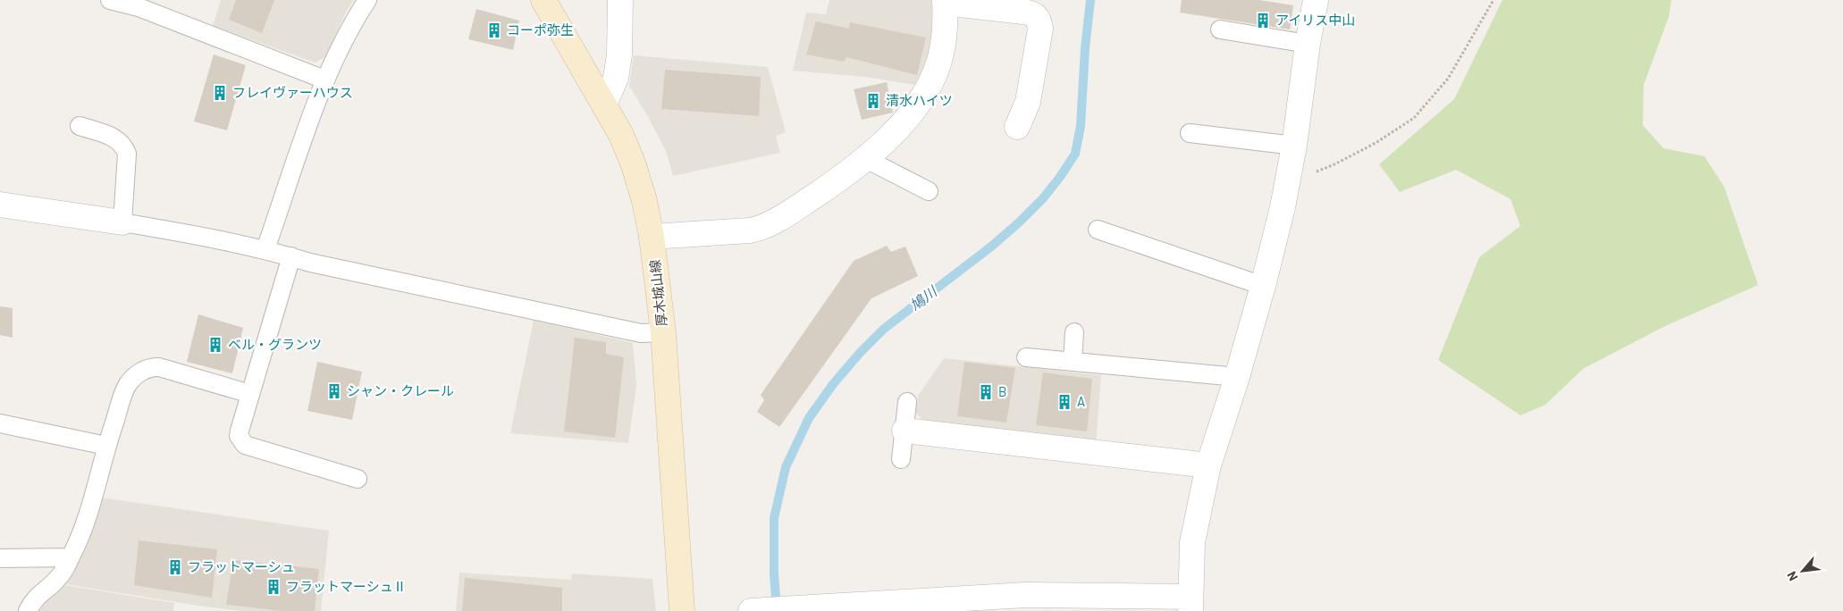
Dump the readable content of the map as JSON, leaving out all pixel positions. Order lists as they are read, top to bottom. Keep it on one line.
{"streets":{"main road":["厚木城山線"]},"water":["鳩川"],"places":{"building":["アイリス中山","コーポ弥生","フレイヴァーハウス","清水ハイツ","ベル・グランツ","シャン・クレール","B","A","フラットマーシュ","フラットマーシュⅡ"]},"north":"bottom left"}
